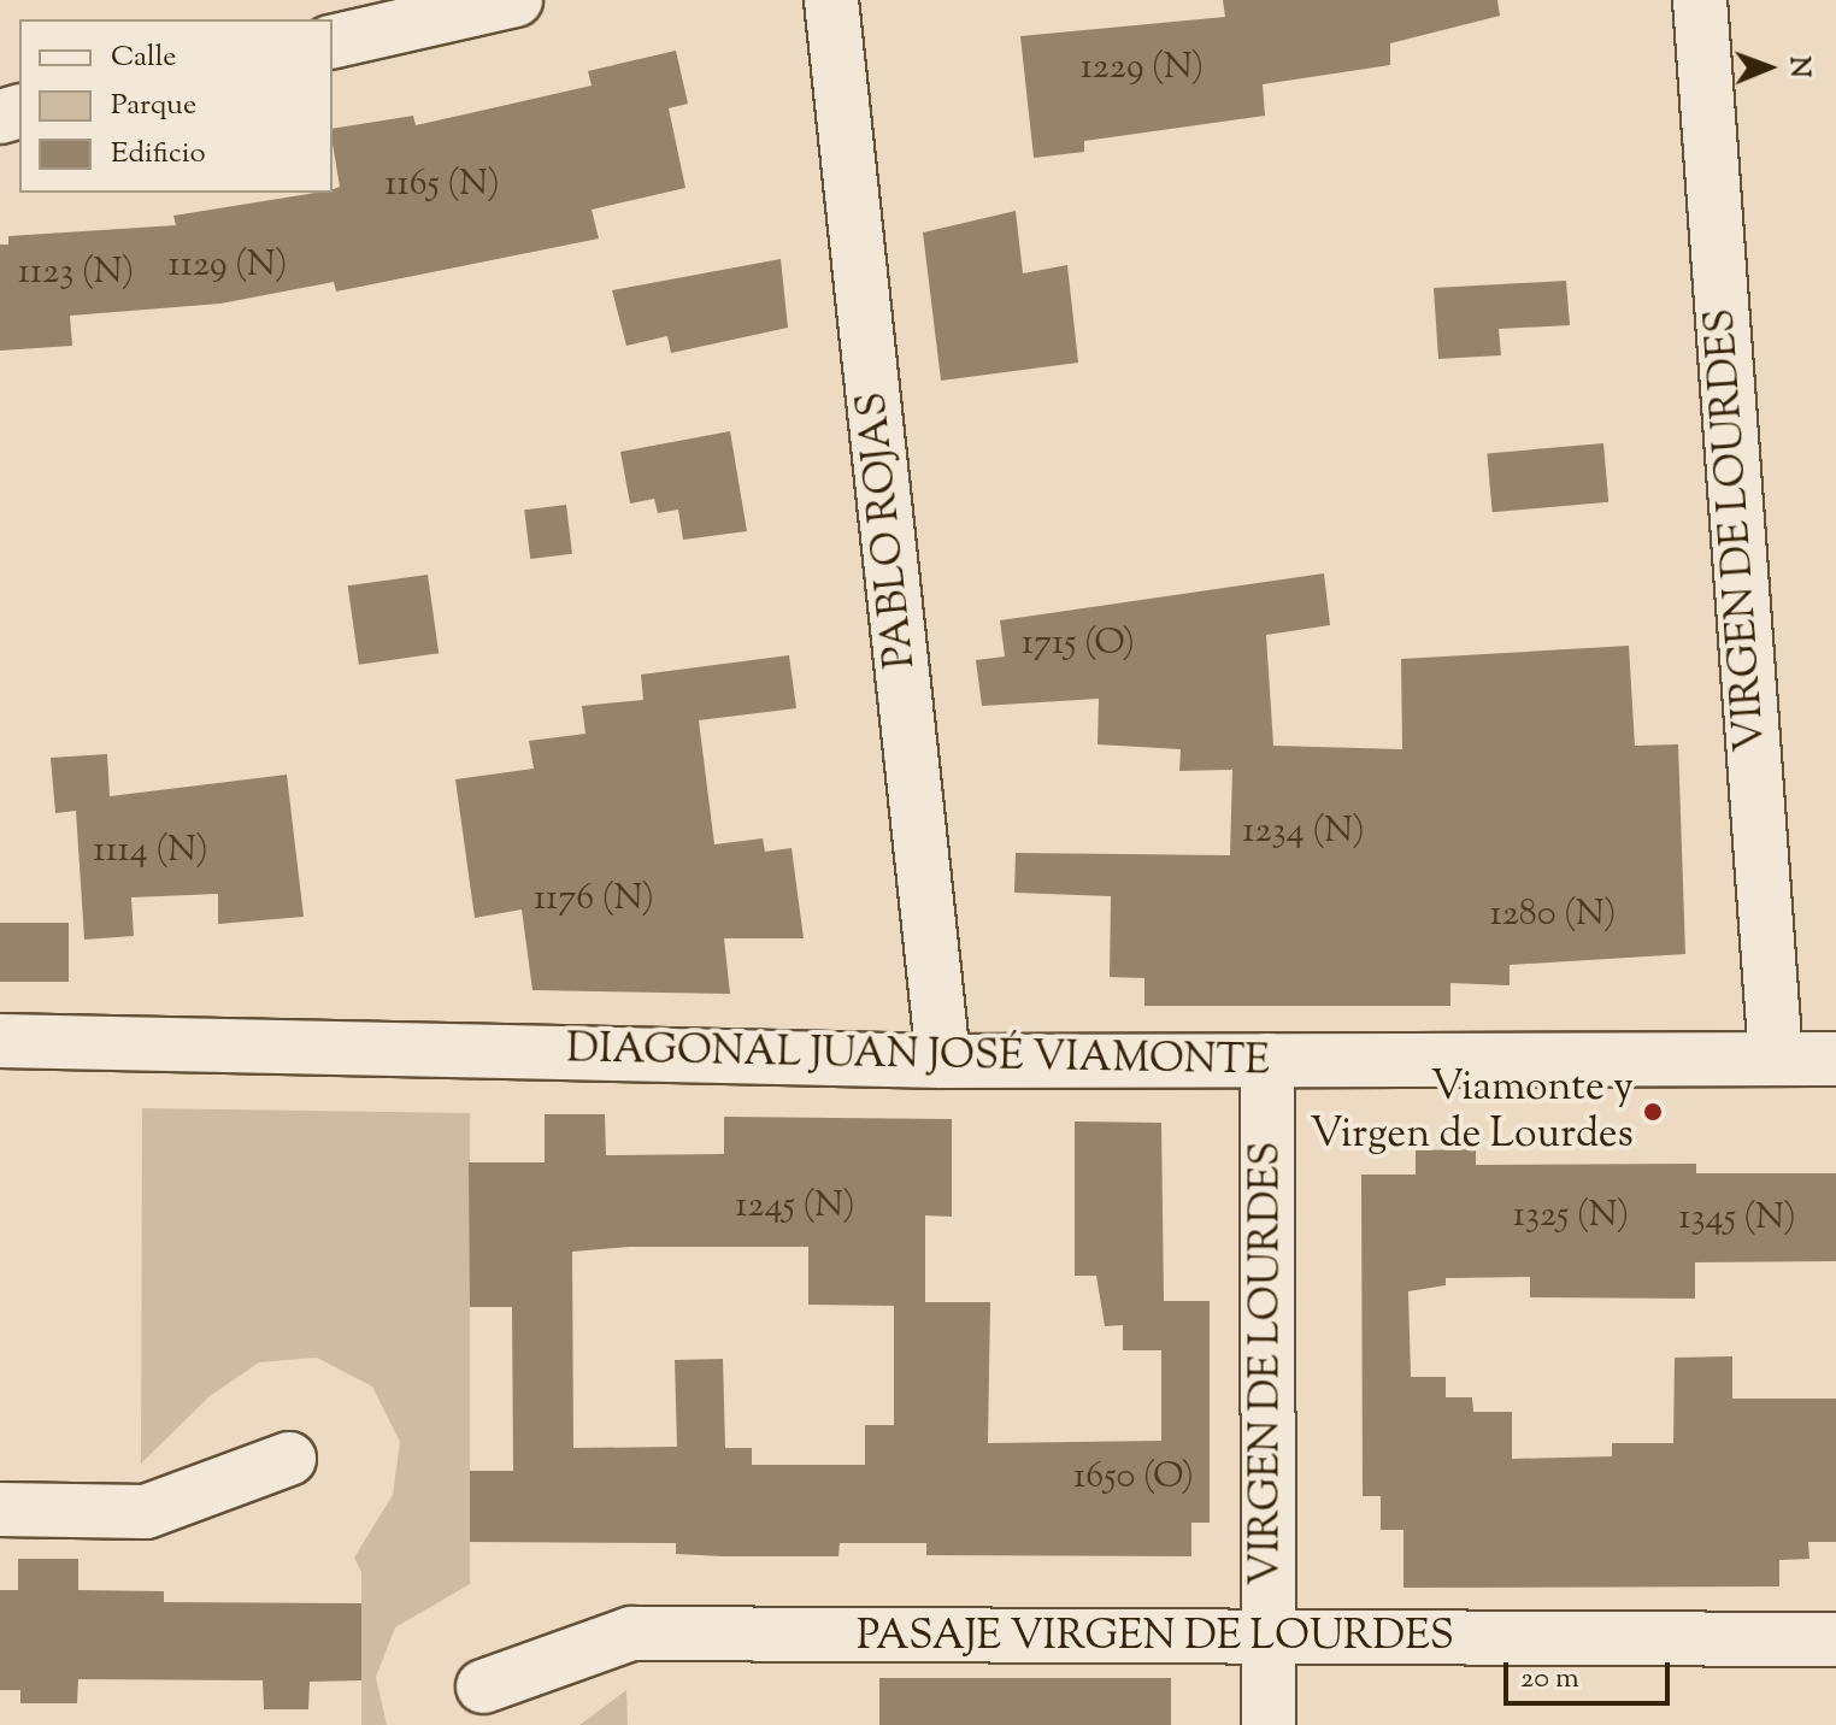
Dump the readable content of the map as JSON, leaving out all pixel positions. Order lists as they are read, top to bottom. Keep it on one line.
{"streets":{"street":["PABLO ROJAS","VIRGEN DE LOURDES","DIAGONAL JUAN JOSÉ VIAMONTE","PASAJE VIRGEN DE LOURDES"]},"crossings":[["PABLO ROJAS","DIAGONAL JUAN JOSÉ VIAMONTE"],["VIRGEN DE LOURDES","DIAGONAL JUAN JOSÉ VIAMONTE"],["VIRGEN DE LOURDES","PASAJE VIRGEN DE LOURDES"]],"places":["Viamonte y Virgen de Lourdes"],"house_numbers":["1229 (N)","1165 (N)","1129 (N)","1123 (N)","1715 (O)","1234 (N)","1114 (N)","1176 (N)","1280 (N)","1245 (N)","1325 (N)","1345 (N)","1650 (O)"],"legend":["Calle","Parque","Edificio"],"scale_bar":"20 m","north":"right"}
